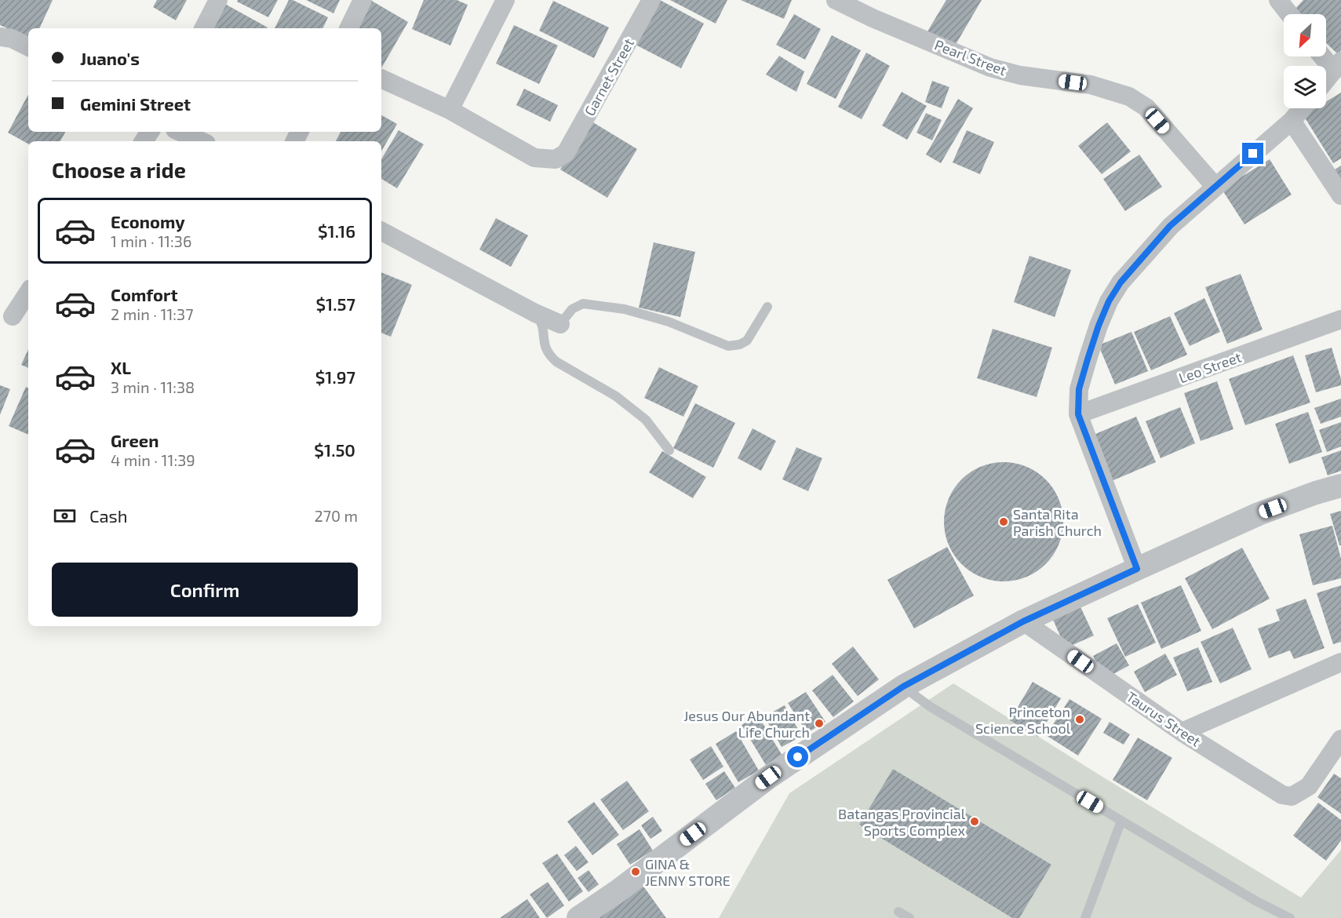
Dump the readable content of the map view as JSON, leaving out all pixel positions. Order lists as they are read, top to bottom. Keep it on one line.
{"streets":{"street":["Pearl Street","Garnet Street","Leo Street","Taurus Street"]},"places":["Santa Rita Parish Church","Princeton Science School","Jesus Our Abundant Life Church","Batangas Provincial Sports Complex","GINA & JENNY STORE"],"north":"bottom left","page":{"banner":["Juano's","Gemini Street"],"heading":"Choose a ride","list":[{"name":"Economy","note":"1 min · 11:36","value":"$1.16"},{"name":"Comfort","note":"2 min · 11:37","value":"$1.57"},{"name":"XL","note":"3 min · 11:38","value":"$1.97"},{"name":"Green","note":"4 min · 11:39","value":"$1.50"}],"pay":["Cash","270 m"],"buttons":"Confirm"}}
